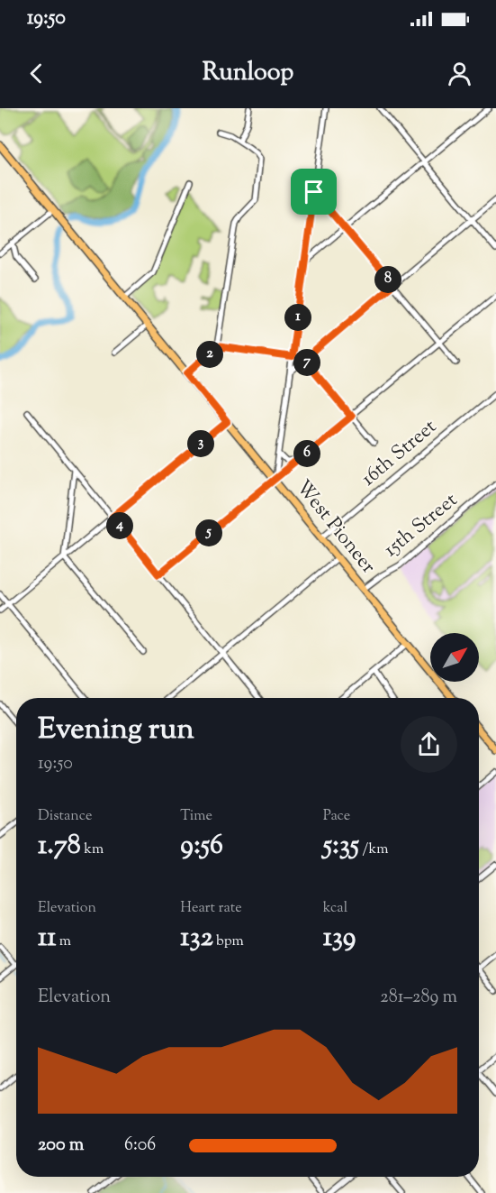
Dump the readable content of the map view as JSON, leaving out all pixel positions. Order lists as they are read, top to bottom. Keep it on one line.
{"streets":{"main road":["West Pioneer"],"street":["16th Street","15th Street"]},"crossings":[["16th Street","West Pioneer"],["15th Street","West Pioneer"]],"north":"top right","page":{"status":"19:50","header":"Runloop","pins":["8","1","2","7","3","6","4","5"],"heading":["Evening run","19:50"],"stats":[["Distance","1.78 km"],["Time","9:56"],["Pace","5:35 /km"],["Elevation","11 m"],["Heart rate","132 bpm"],["kcal","139"]],"chart":["Elevation","281–289 m"],"list":[{"name":"200 m","note":"6:06"}]}}
